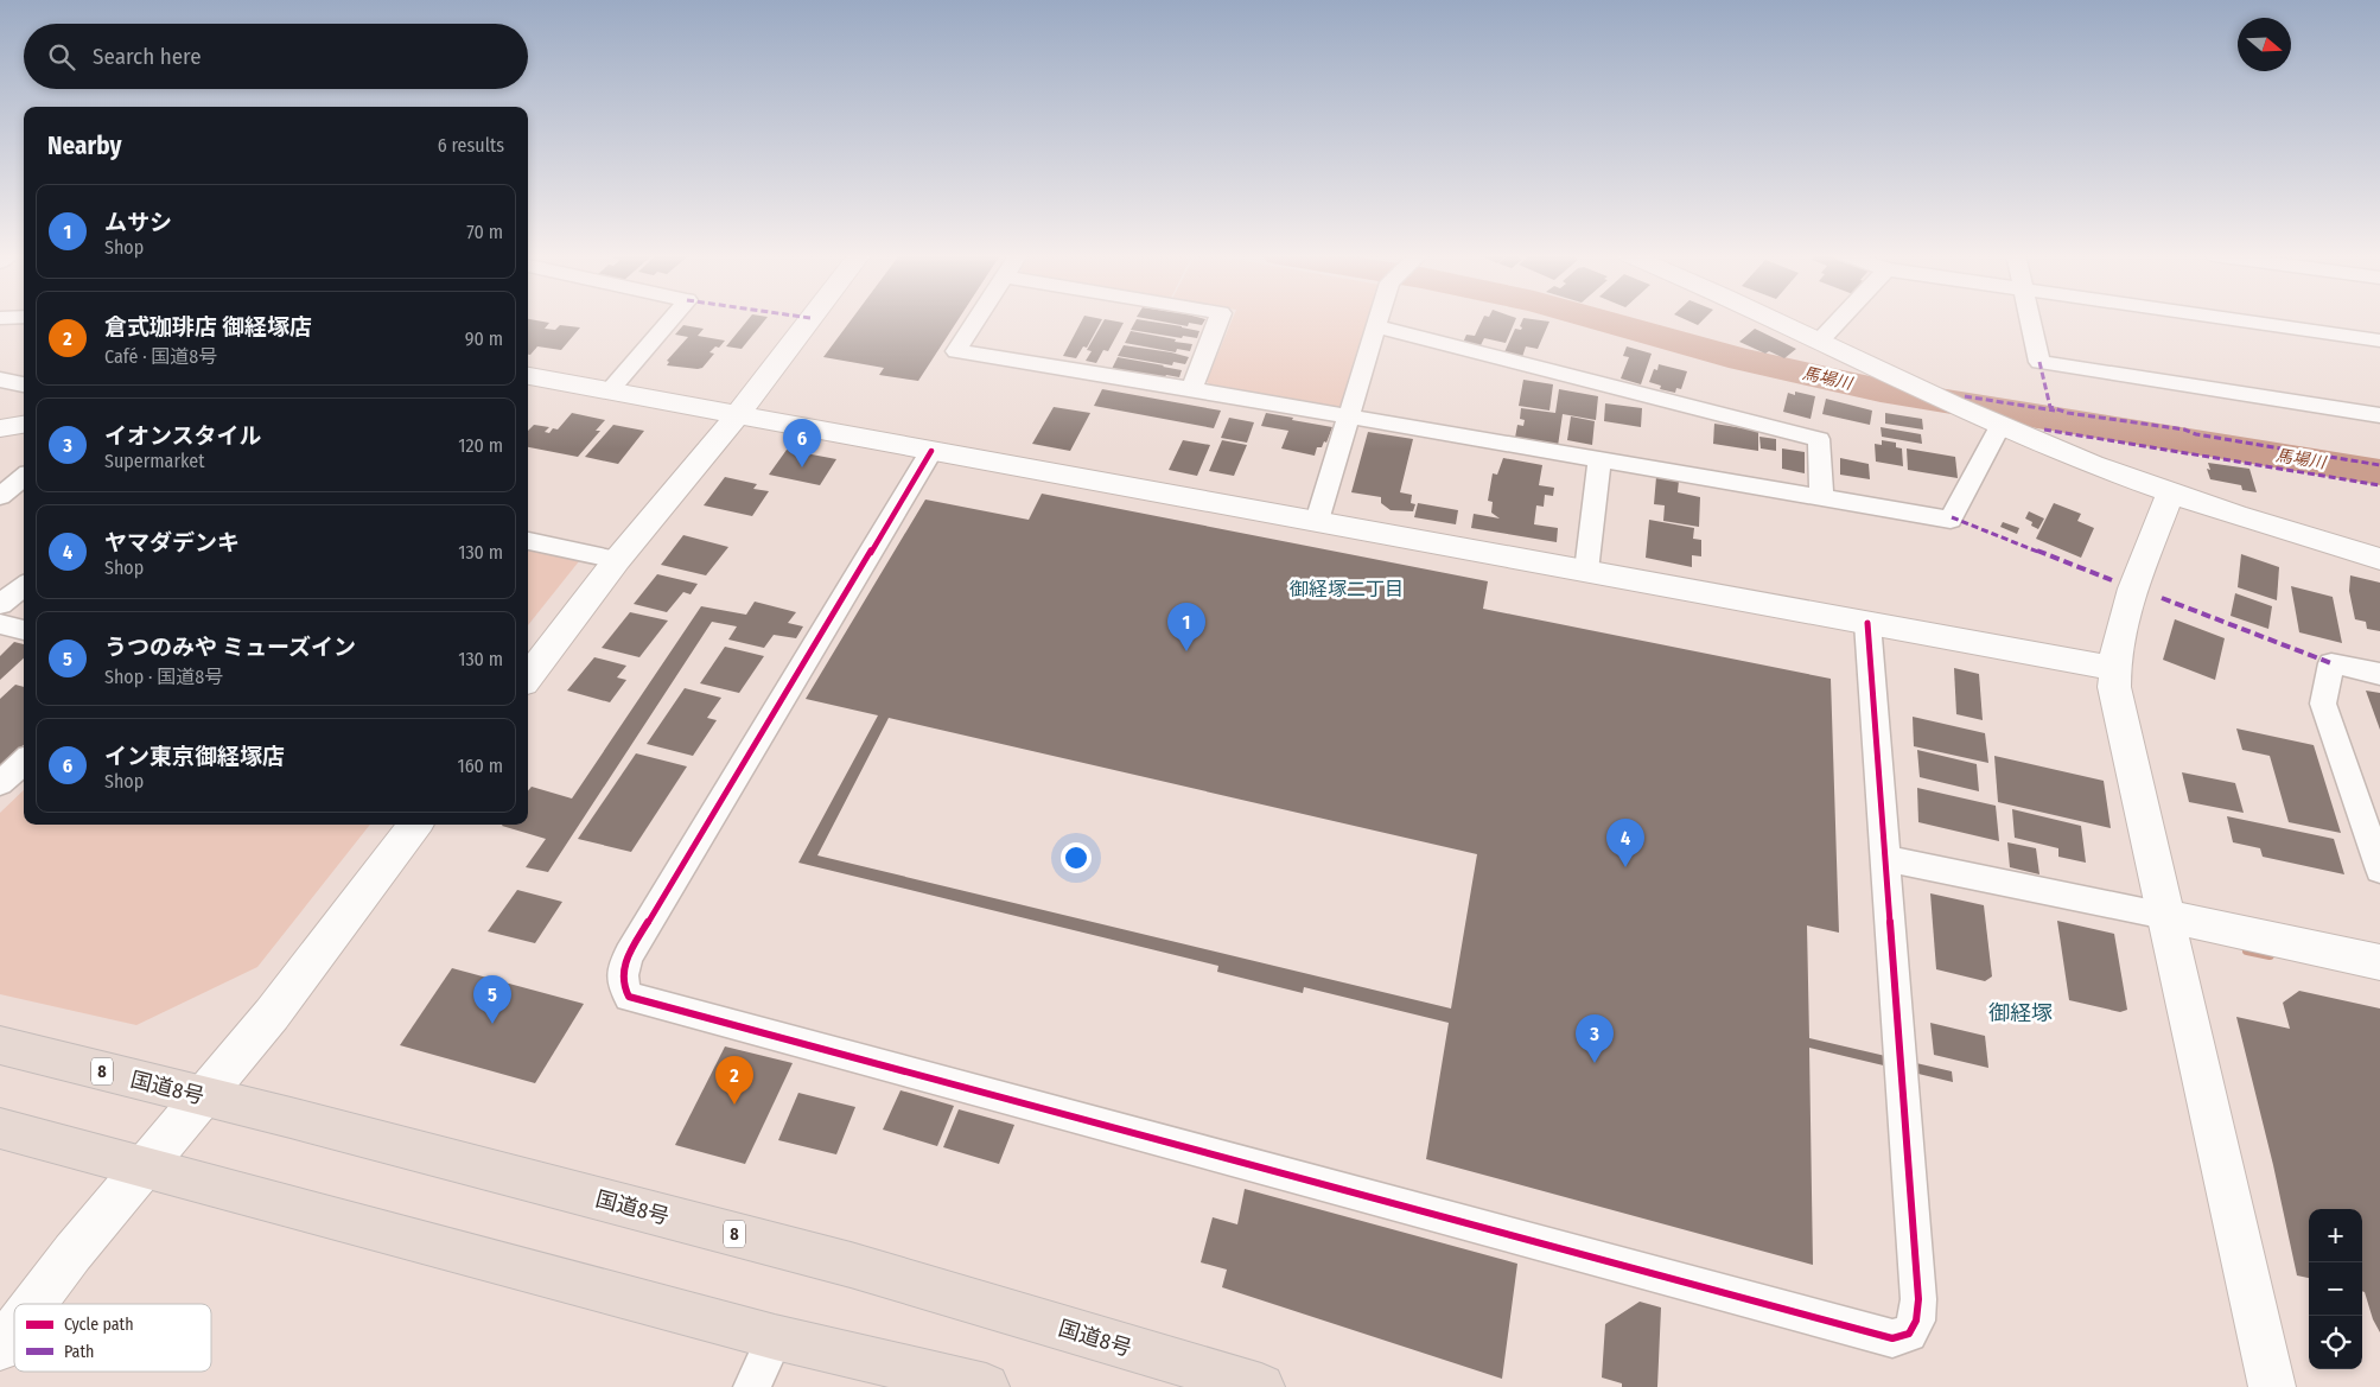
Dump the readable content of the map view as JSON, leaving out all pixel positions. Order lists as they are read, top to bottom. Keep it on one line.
{"streets":{"highway":["8","国道8号"]},"districts":["御経塚二丁目","御経塚"],"water":["馬場川"],"legend":["Cycle path","Path"],"north":"right","page":{"search":"Search here","heading":["Nearby","6 results"],"list":[{"mark":"1","name":"ムサシ","note":"Shop","value":"70 m"},{"mark":"2","name":"倉式珈琲店 御経塚店","note":"Café · 国道8号","value":"90 m"},{"mark":"3","name":"イオンスタイル","note":"Supermarket","value":"120 m"},{"mark":"4","name":"ヤマダデンキ","note":"Shop","value":"130 m"},{"mark":"5","name":"うつのみや ミューズイン","note":"Shop · 国道8号","value":"130 m"},{"mark":"6","name":"イン東京御経塚店","note":"Shop","value":"160 m"}],"pins":["6","1","4","5","3","2"],"map_buttons":["+","−"]}}
